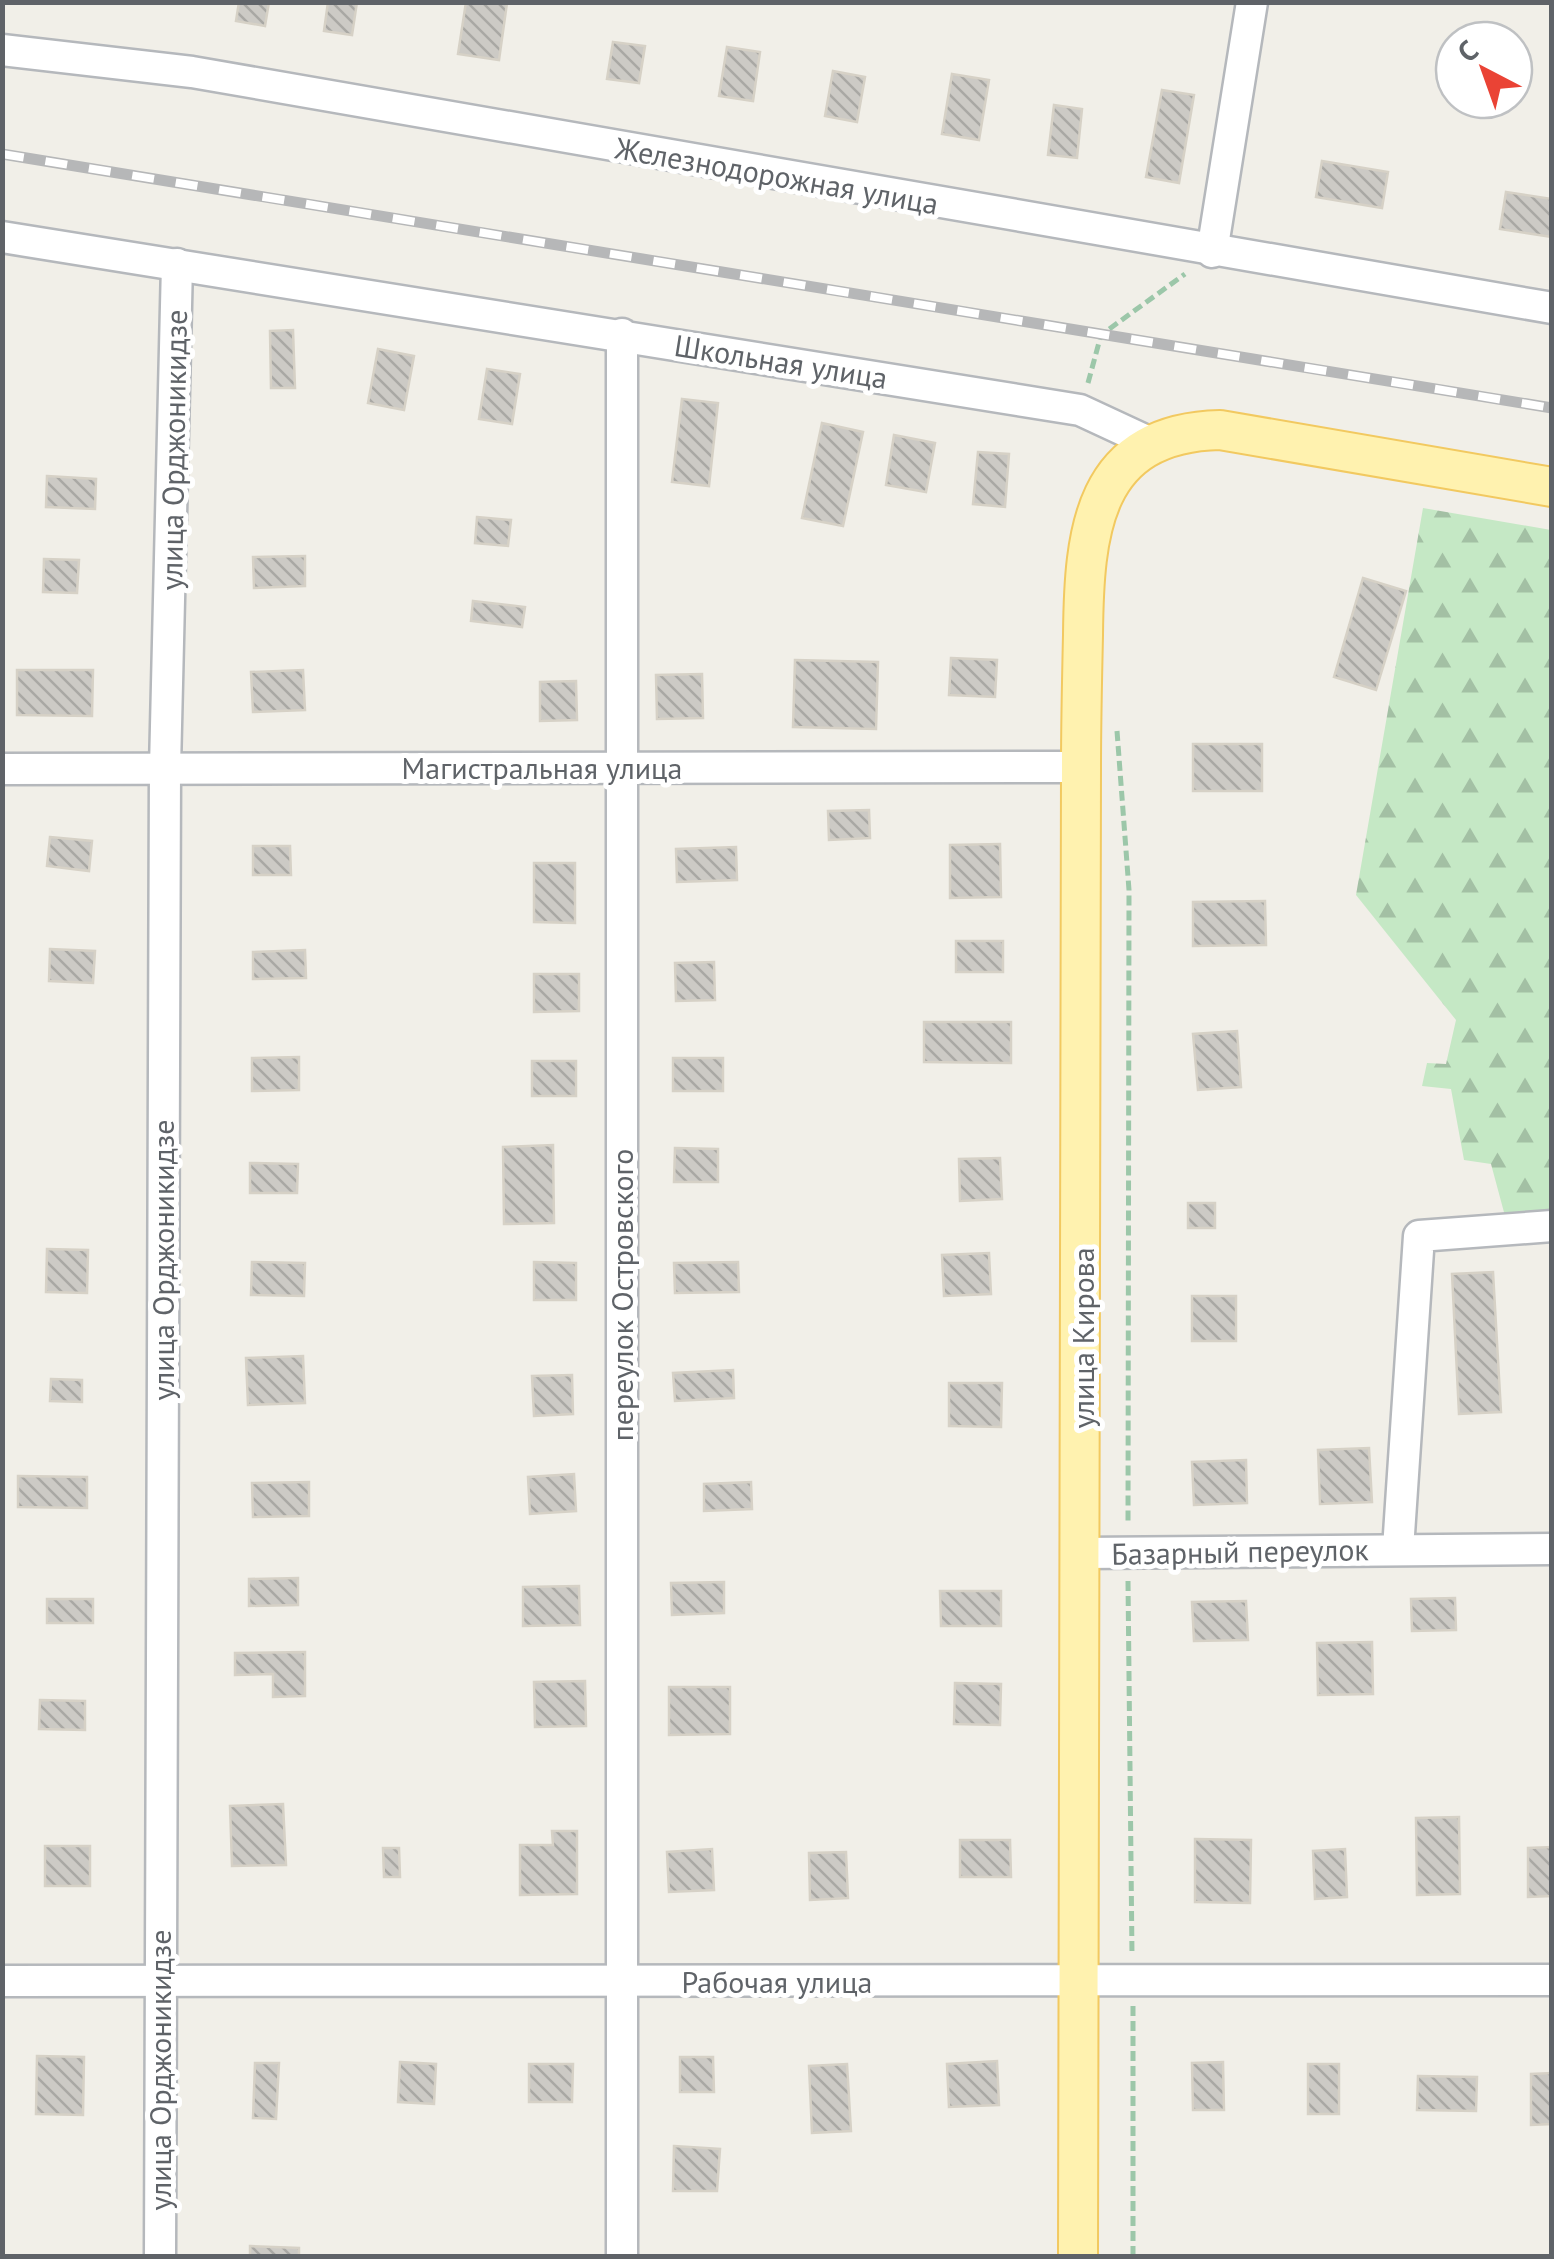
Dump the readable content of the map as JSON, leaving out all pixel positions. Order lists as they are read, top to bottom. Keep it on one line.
{"streets":{"main road":["улица Кирова"],"street":["Железнодорожная улица","Школьная улица","улица Орджоникидзе","Магистральная улица","переулок Островского","Базарный переулок","Рабочая улица"]},"crossings":[["Школьная улица","улица Орджоникидзе"],["Школьная улица","переулок Островского"],["Школьная улица","улица Кирова"],["улица Орджоникидзе","Магистральная улица"],["улица Орджоникидзе","Рабочая улица"],["Магистральная улица","переулок Островского"],["Магистральная улица","улица Кирова"],["переулок Островского","Рабочая улица"],["улица Кирова","Базарный переулок"],["улица Кирова","Рабочая улица"]],"north":"top left"}
